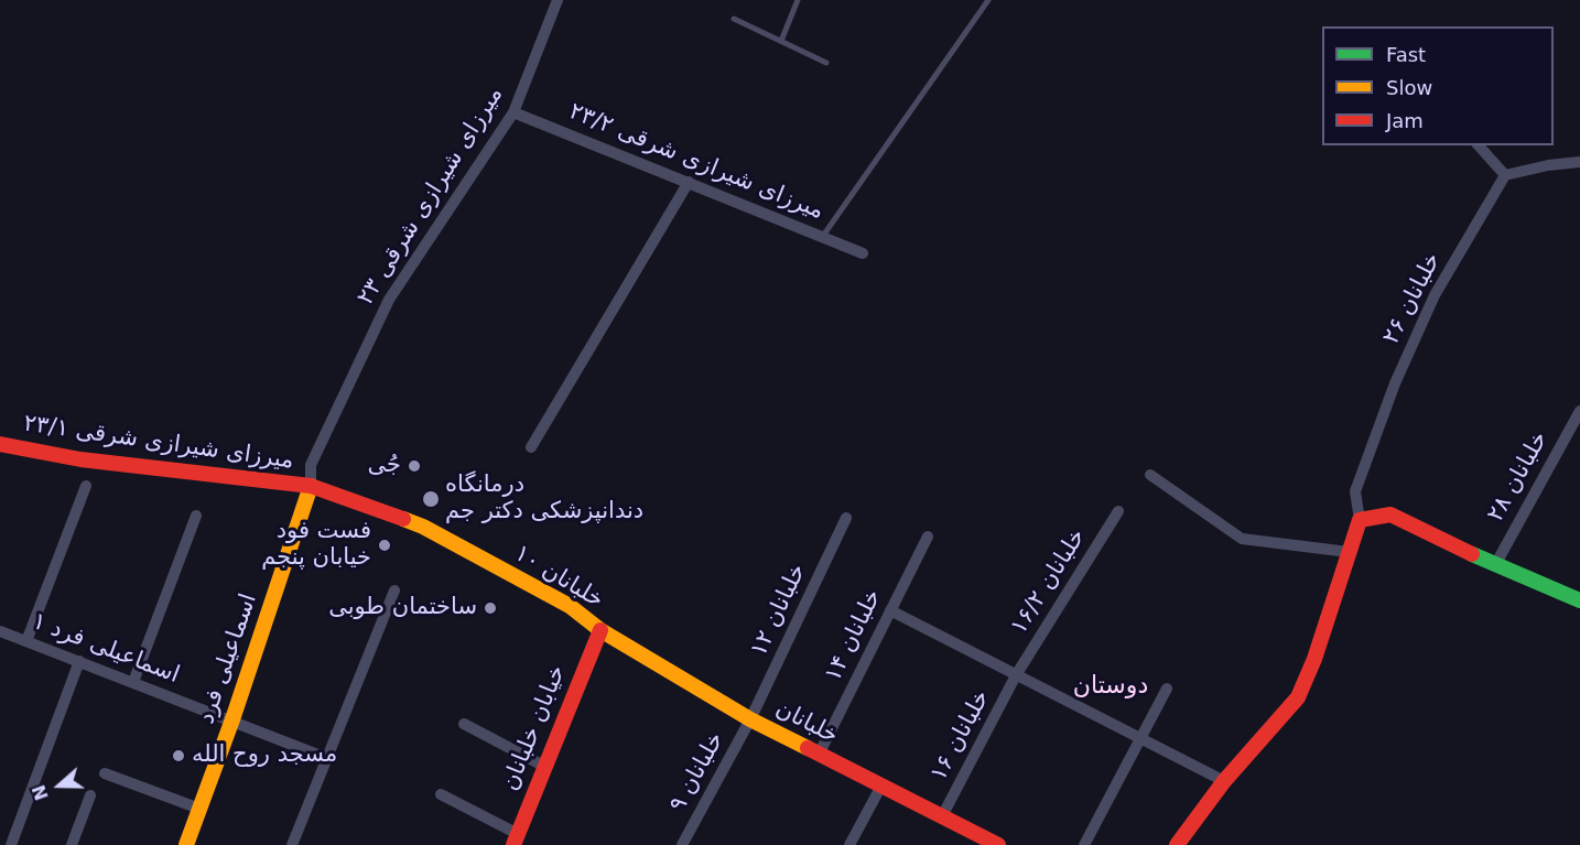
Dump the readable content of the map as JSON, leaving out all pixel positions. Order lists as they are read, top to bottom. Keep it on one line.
{"streets":{"street":["۲۳/۲ میرزای شیرازی شرقی","۲۳ میرزای شیرازی شرقی","۲۶ خلبانان","۲۳/۱ میرزای شیرازی شرقی","۲۸ خلبانان","۱۰ خلبانان","۱۶/۲ خلبانان","۱۲ خلبانان","۱۴ خلبانان","۱ اسماعیلی فرد","اسماعیلی فرد","خلبانان","خیابان خلبانان","۱۶ خلبانان","۹ خلبانان"]},"crossings":[["۲۳/۲ میرزای شیرازی شرقی","۲۳ میرزای شیرازی شرقی"],["۲۳ میرزای شیرازی شرقی","۲۳/۱ میرزای شیرازی شرقی"],["۲۳ میرزای شیرازی شرقی","۱۰ خلبانان"],["۲۳ میرزای شیرازی شرقی","اسماعیلی فرد"],["۲۳/۱ میرزای شیرازی شرقی","۱۰ خلبانان"],["۲۳/۱ میرزای شیرازی شرقی","اسماعیلی فرد"],["۱۰ خلبانان","اسماعیلی فرد"],["۱۰ خلبانان","خلبانان"],["۱۰ خلبانان","خیابان خلبانان"],["۱۶/۲ خلبانان","۱۶ خلبانان"],["۱۲ خلبانان","خلبانان"],["۱۲ خلبانان","۹ خلبانان"],["۱۴ خلبانان","خلبانان"],["۱ اسماعیلی فرد","اسماعیلی فرد"],["خلبانان","خیابان خلبانان"],["خلبانان","۱۶ خلبانان"],["خلبانان","۹ خلبانان"]],"districts":["دوستان"],"places":["جُی","درمانگاه دندانپزشکی دکتر جم","فست فود خیابان پنجم","ساختمان طوبی","مسجد روح الله"],"legend":["Fast","Slow","Jam"],"north":"left"}
